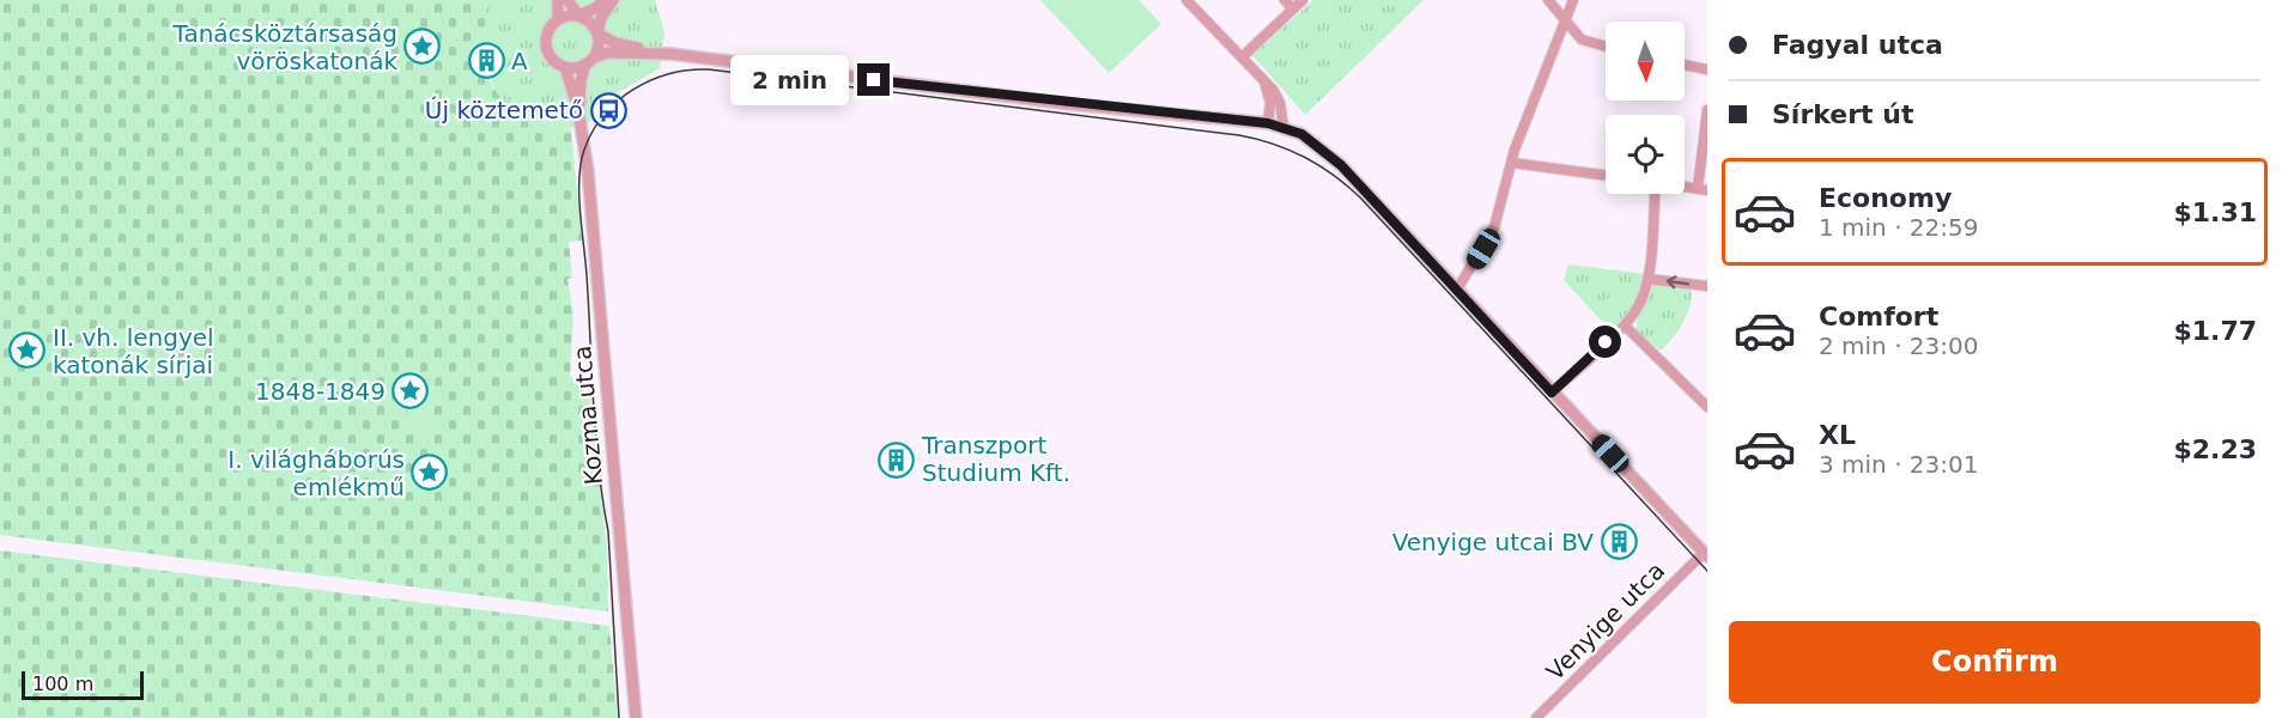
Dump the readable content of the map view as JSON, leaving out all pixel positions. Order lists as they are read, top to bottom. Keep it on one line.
{"streets":{"street":["Kozma utca","Venyige utca"]},"places":{"place":["Tanácsköztársaság vöröskatonák","II. vh. lengyel katonák sírjai","1848-1849","I. világháborús emlékmű"],"building":["A","Transzport Studium Kft.","Venyige utcai BV"],"bus stop":["Új köztemető"]},"scale_bar":"100 m","north":"bottom","page":{"banner":["Fagyal utca","Sírkert út"],"bubble":"2 min","list":[{"name":"Economy","note":"1 min · 22:59","value":"$1.31"},{"name":"Comfort","note":"2 min · 23:00","value":"$1.77"},{"name":"XL","note":"3 min · 23:01","value":"$2.23"}],"buttons":"Confirm","scale":"100 m"}}
